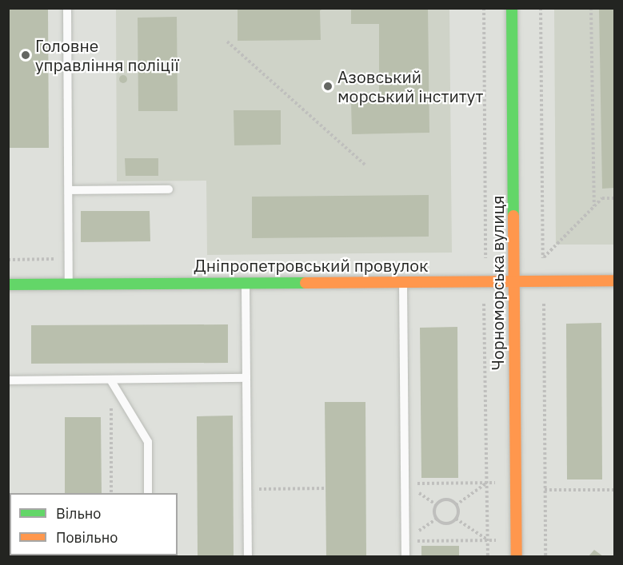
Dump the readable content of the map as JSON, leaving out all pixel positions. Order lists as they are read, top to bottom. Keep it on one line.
{"streets":{"main road":["Дніпропетровський провулок","Чорноморська вулиця"]},"crossings":[["Дніпропетровський провулок","Чорноморська вулиця"]],"places":["Головне управління поліції","Азовський морський інститут"],"legend":["Вільно","Повільно"]}
